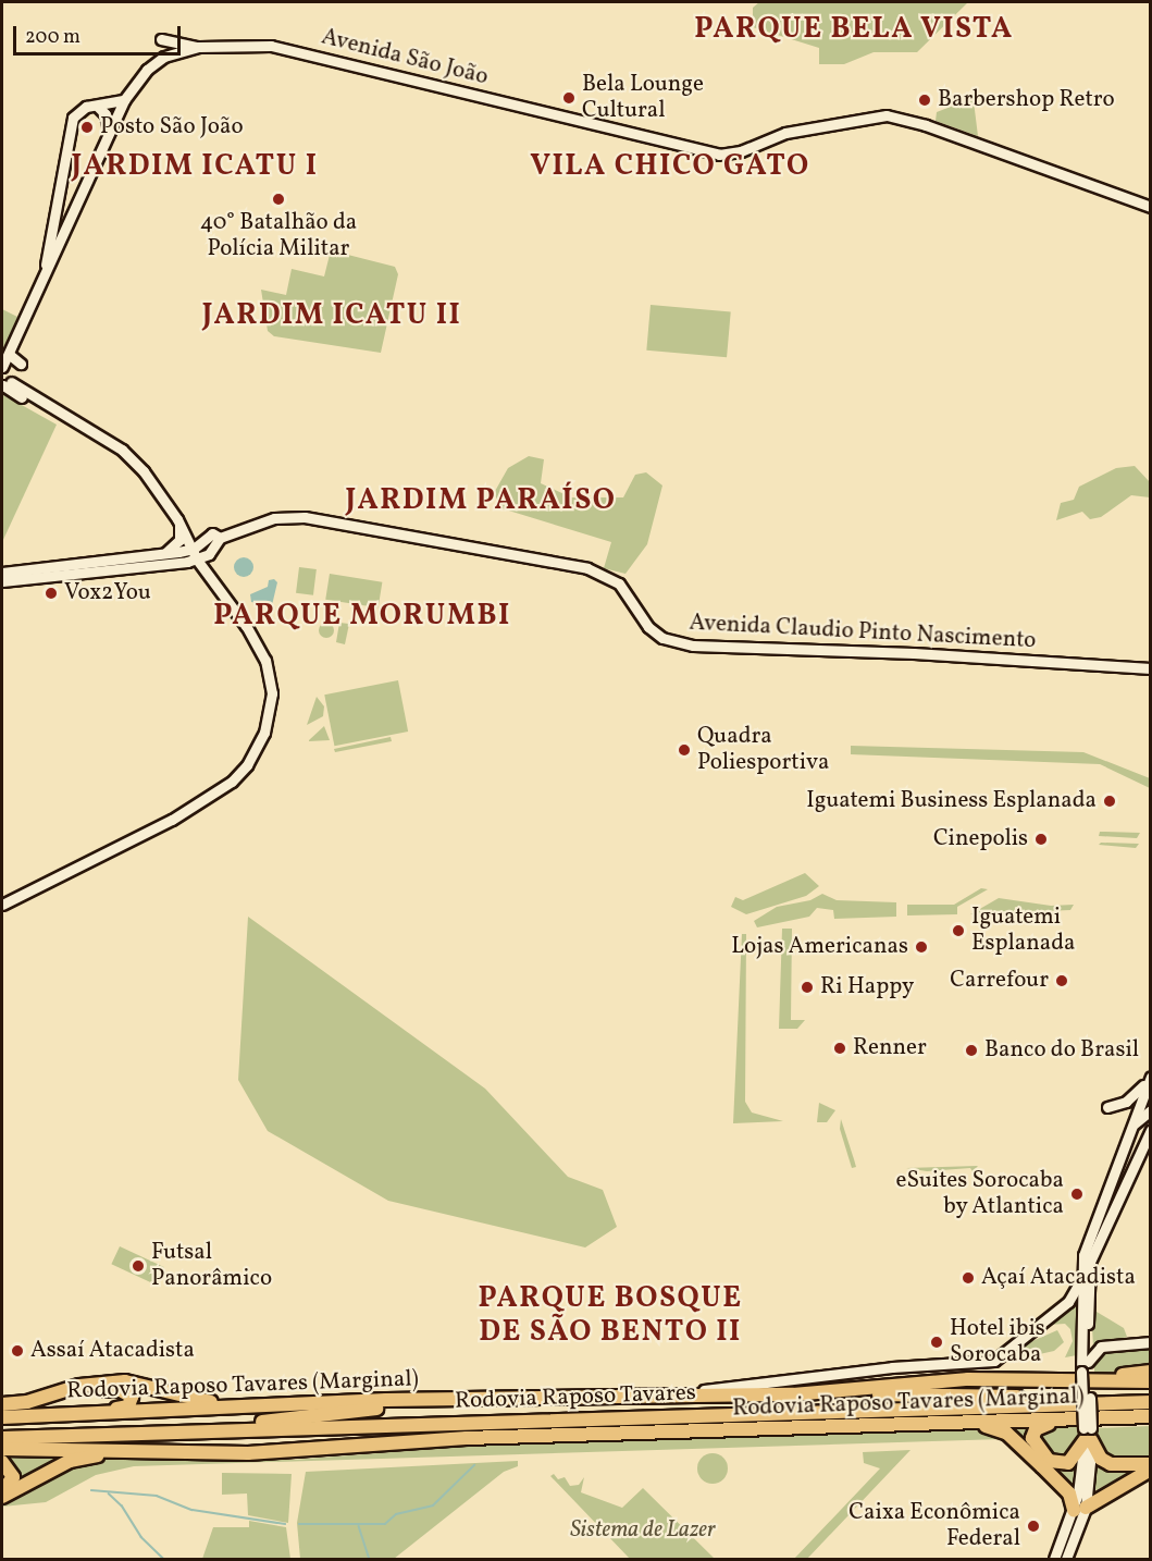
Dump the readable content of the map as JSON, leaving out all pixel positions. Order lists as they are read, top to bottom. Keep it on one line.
{"streets":{"highway":["Rodovia Raposo Tavares (Marginal)","Rodovia Raposo Tavares"],"main road":["Avenida São João","Avenida Claudio Pinto Nascimento"]},"districts":["PARQUE BELA VISTA","JARDIM ICATU I","VILA CHICO GATO","JARDIM ICATU II","JARDIM PARAÍSO","PARQUE MORUMBI","PARQUE BOSQUE DE SÃO BENTO II"],"parks":["Sistema de Lazer"],"places":["Bela Lounge Cultural","Barbershop Retro","Posto São João","40° Batalhão da Polícia Militar","Vox2You","Quadra Poliesportiva","Iguatemi Business Esplanada","Cinepolis","Iguatemi Esplanada","Lojas Americanas","Carrefour","Ri Happy","Renner","Banco do Brasil","eSuites Sorocaba by Atlantica","Futsal Panorâmico","Açaí Atacadista","Hotel ibis Sorocaba","Assaí Atacadista","Caixa Econômica Federal"],"scale_bar":"200 m"}
